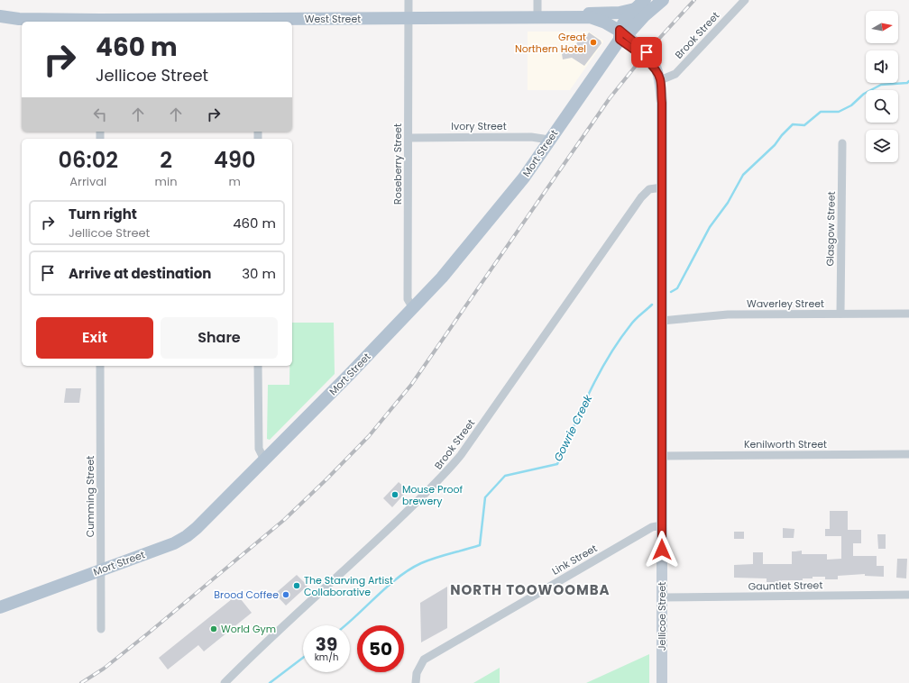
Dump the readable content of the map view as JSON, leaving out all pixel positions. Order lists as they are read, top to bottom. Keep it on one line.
{"streets":{"main road":["West Street","Mort Street","Jellicoe Street"],"street":["Brook Street","Ivory Street","Roseberry Street","Glasgow Street","Waverley Street","Kenilworth Street","Cumming Street","Link Street","Gauntlet Street"]},"crossings":[["West Street","Mort Street"],["West Street","Roseberry Street"],["Brook Street","Jellicoe Street"],["Ivory Street","Mort Street"],["Ivory Street","Roseberry Street"],["Mort Street","Roseberry Street"],["Mort Street","Cumming Street"],["Glasgow Street","Waverley Street"],["Waverley Street","Jellicoe Street"],["Kenilworth Street","Jellicoe Street"],["Link Street","Jellicoe Street"],["Gauntlet Street","Jellicoe Street"]],"districts":["NORTH TOOWOOMBA"],"water":["Gowrie Creek"],"places":["Great Northern Hotel","Mouse Proof brewery","The Starving Artist Collaborative","Brood Coffee","World Gym"],"north":"right","page":{"turn":["460 m","Jellicoe Street"],"eta":["06:02","Arrival","2","min","490","m"],"list":[{"name":"Turn right","note":"Jellicoe Street","value":"460 m"},{"name":"Arrive at destination","value":"30 m"}],"buttons":["Exit","Share"],"speed":"39 km/h","limit":"50"}}
